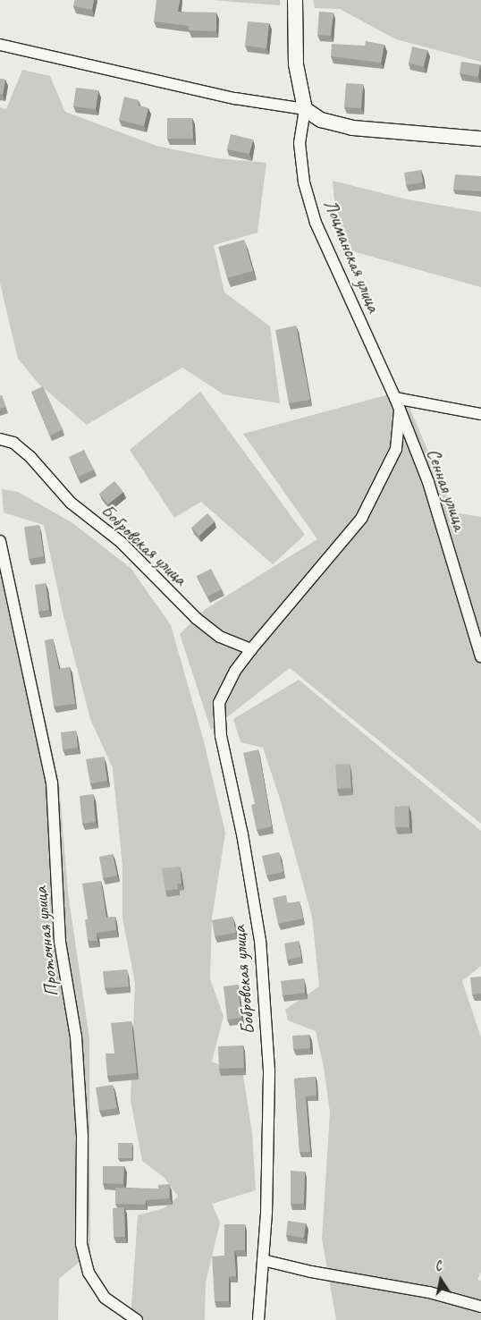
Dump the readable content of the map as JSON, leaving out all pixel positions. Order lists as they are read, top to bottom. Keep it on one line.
{"streets":{"street":["Лоцманская улица","Сенная улица","Бобровская улица","Проточная улица"]},"crossings":[["Лоцманская улица","Сенная улица"],["Лоцманская улица","Бобровская улица"],["Сенная улица","Бобровская улица"]],"north":"top"}
